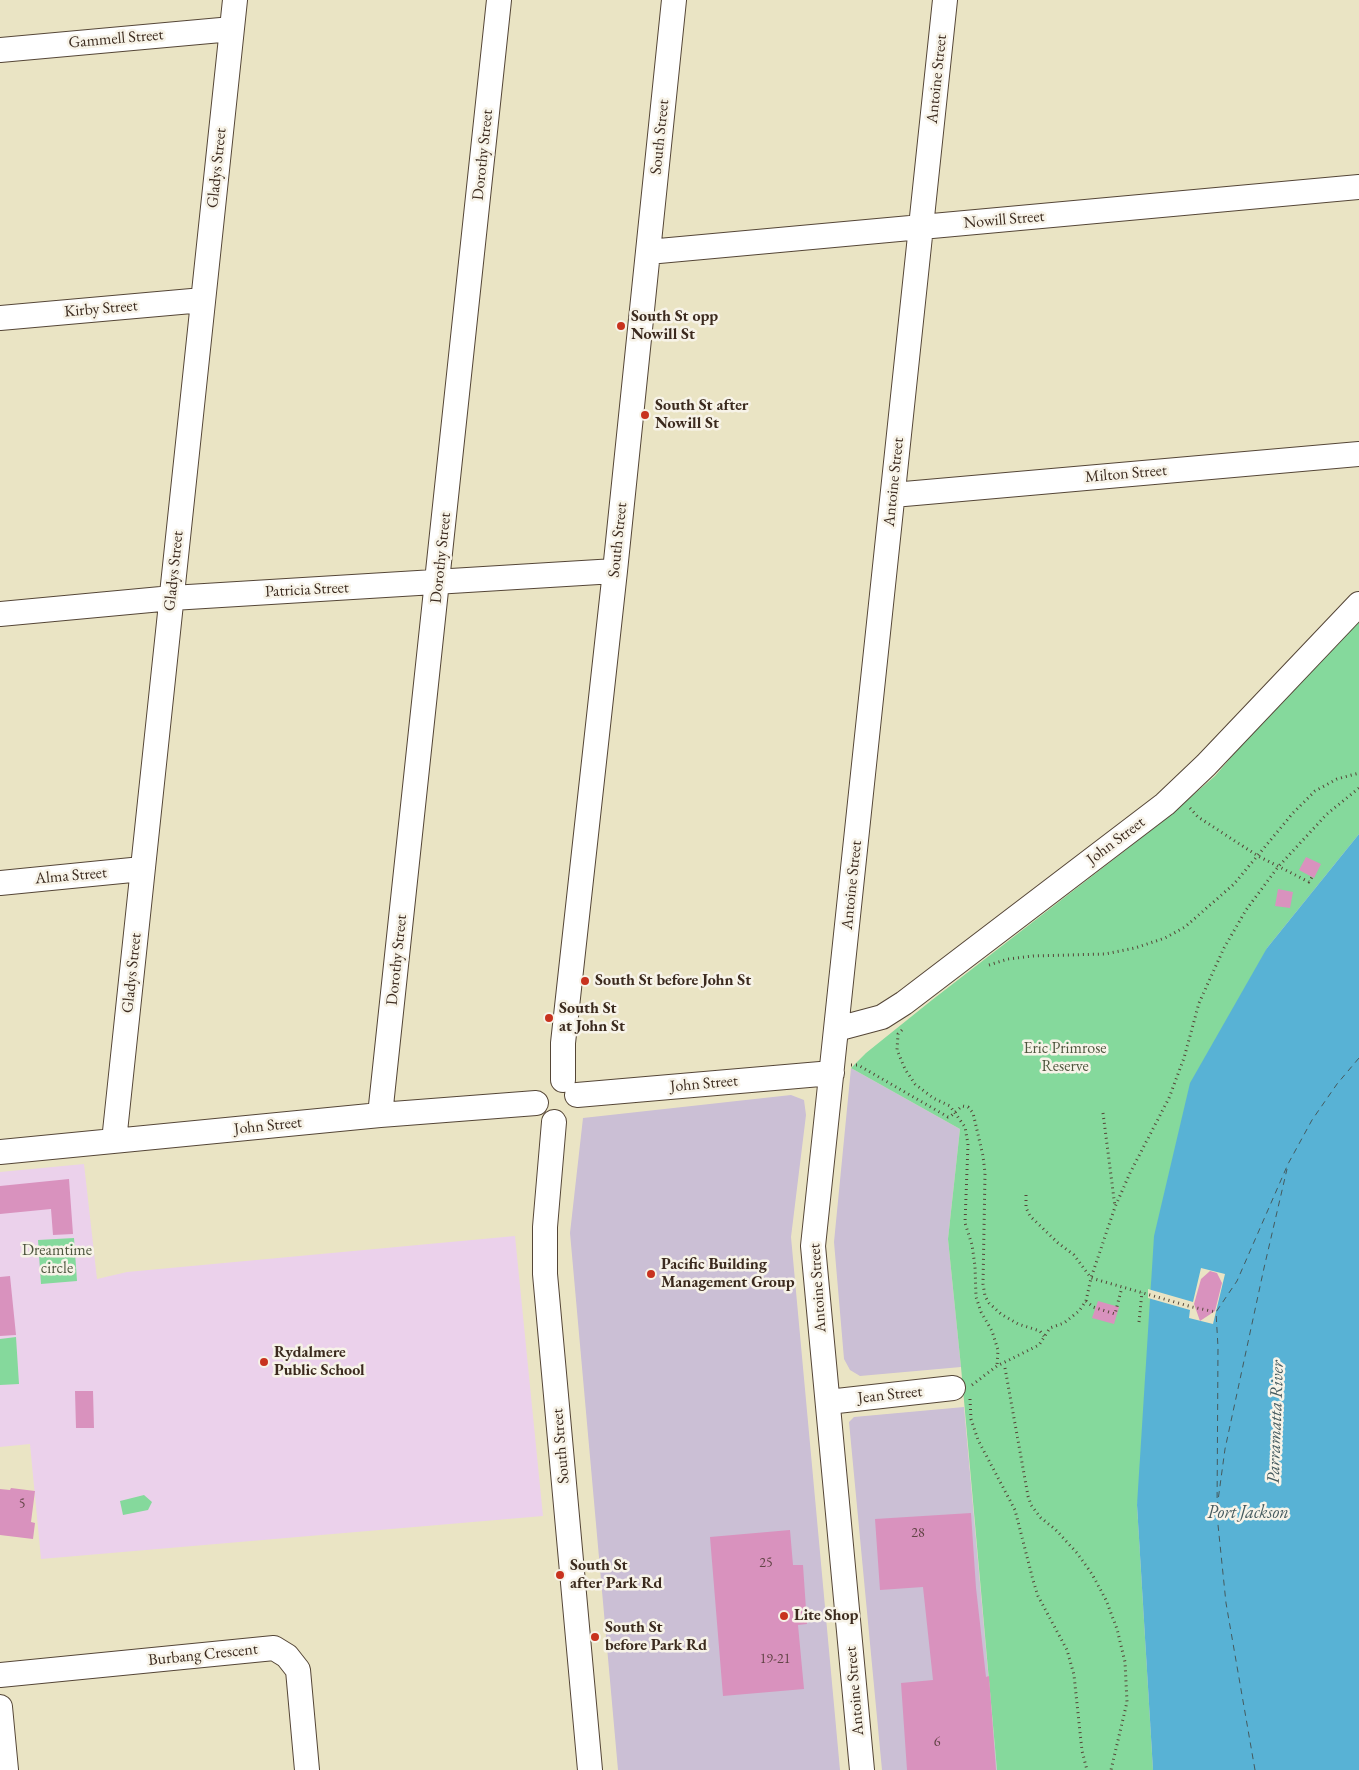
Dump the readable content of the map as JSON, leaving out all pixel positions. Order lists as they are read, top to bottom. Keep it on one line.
{"streets":{"street":["Gammell Street","Antoine Street","South Street","Dorothy Street","Gladys Street","Nowill Street","Kirby Street","Milton Street","Patricia Street","John Street","Alma Street","Jean Street","Burbang Crescent"]},"crossings":[["Gammell Street","Gladys Street"],["Antoine Street","Nowill Street"],["Antoine Street","Milton Street"],["Antoine Street","John Street"],["Antoine Street","Jean Street"],["South Street","Nowill Street"],["South Street","Patricia Street"],["South Street","John Street"],["Dorothy Street","Patricia Street"],["Dorothy Street","John Street"],["Gladys Street","Kirby Street"],["Gladys Street","Patricia Street"],["Gladys Street","John Street"],["Gladys Street","Alma Street"]],"water":["Parramatta River","Port Jackson"],"parks":["Eric Primrose Reserve","Dreamtime circle"],"places":["South St opp Nowill St","South St after Nowill St","South St before John St","South St at John St","Pacific Building Management Group","Rydalmere Public School","South St after Park Rd","Lite Shop","South St before Park Rd"],"house_numbers":["5","28","25","19-21","6"]}
